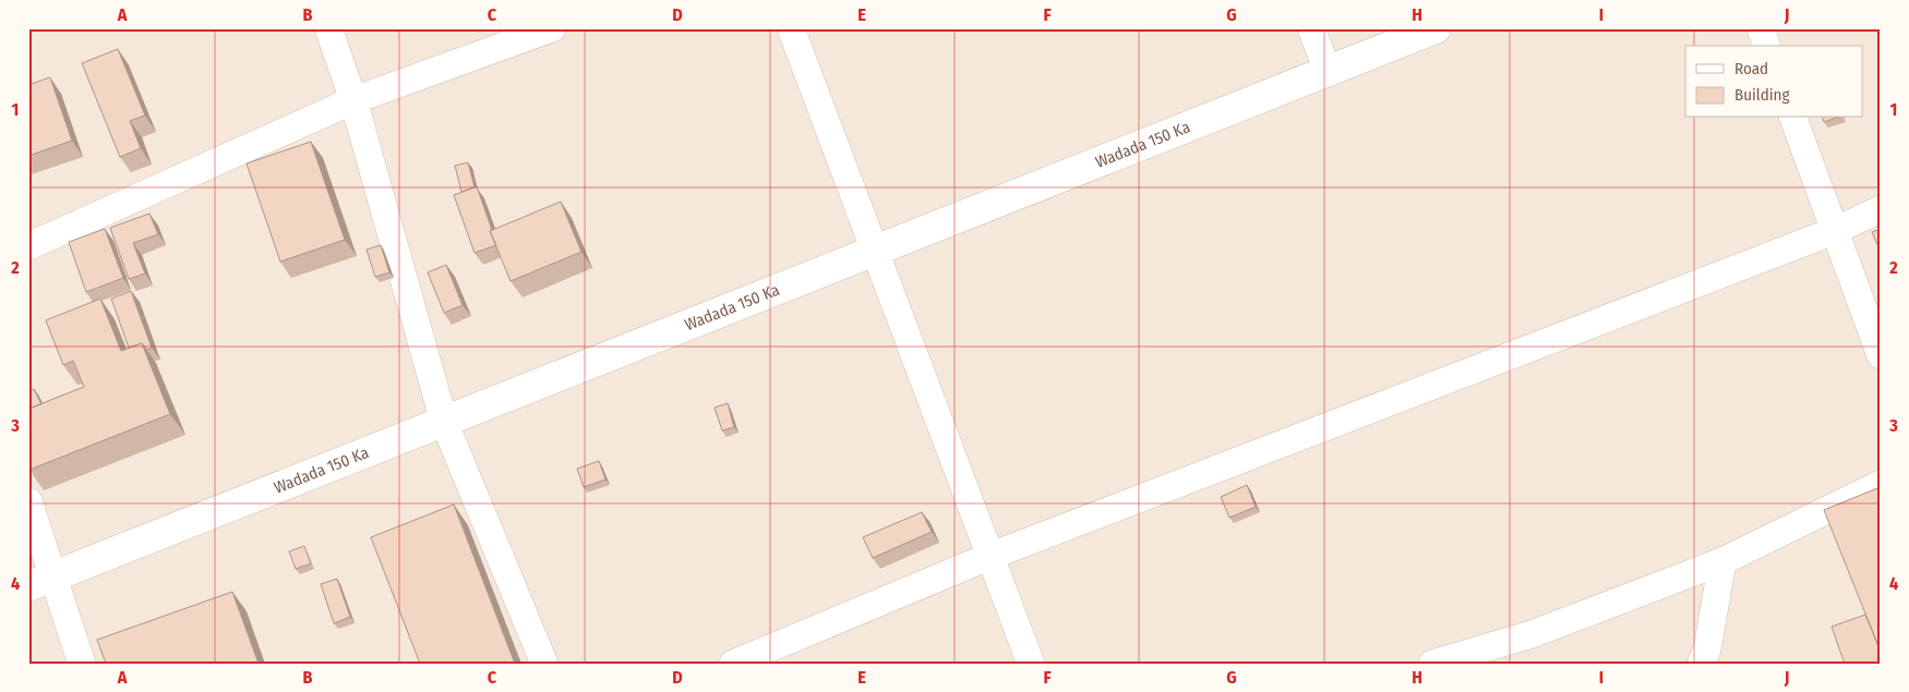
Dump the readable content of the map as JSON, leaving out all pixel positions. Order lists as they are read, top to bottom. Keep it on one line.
{"streets":{"street":["Wadada 150 Ka"]},"legend":["Road","Building"],"grid":{"columns":["A","B","C","D","E","F","G","H","I","J"],"rows":["1","2","3","4"]}}
